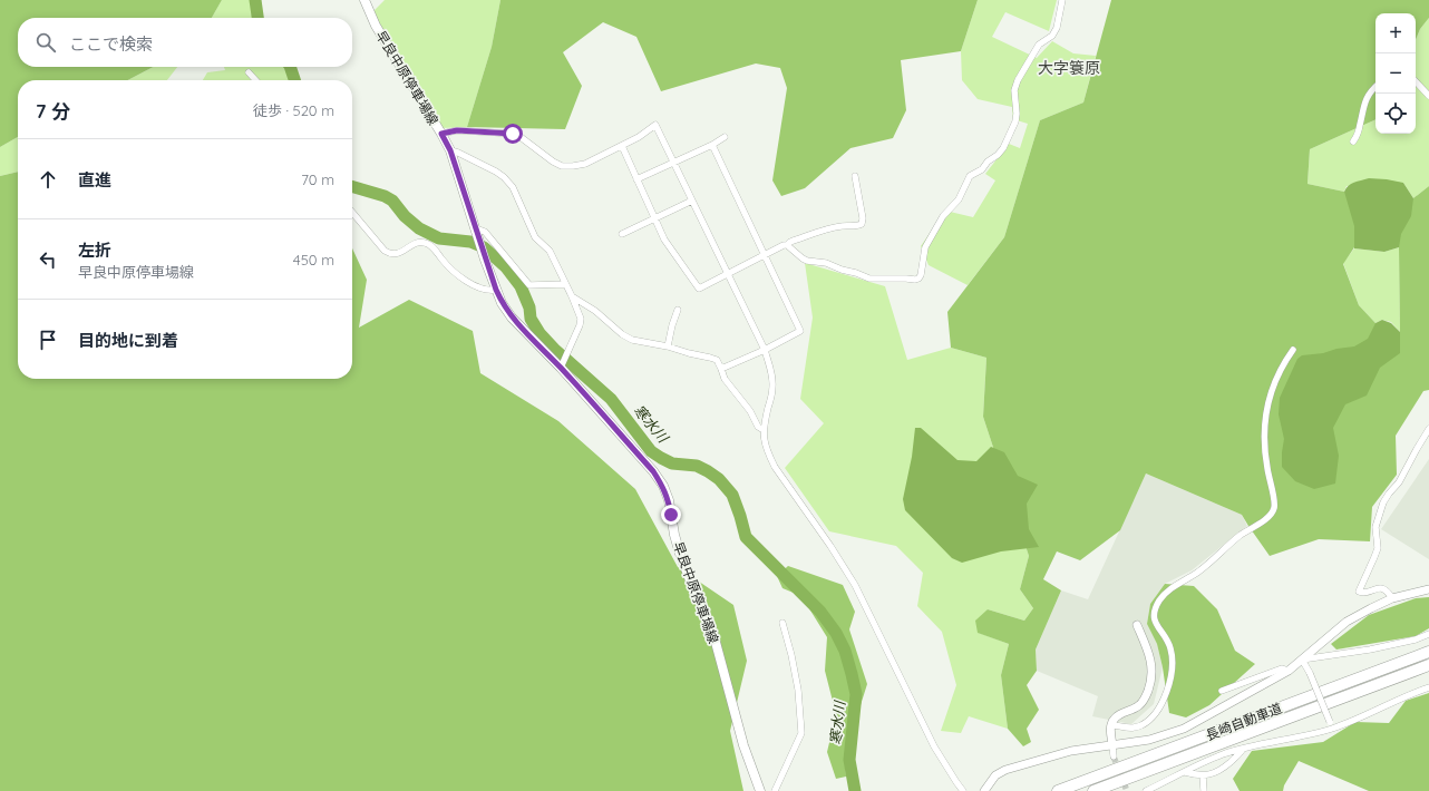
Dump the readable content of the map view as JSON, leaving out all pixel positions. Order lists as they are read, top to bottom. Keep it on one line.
{"streets":{"highway":["長崎自動車道"],"main road":["早良中原停車場線"]},"districts":["大字簑原"],"water":["寒水川"],"page":{"map_buttons":["+","−"],"search":"ここで検索","heading":["7 分","徒歩 · 520 m"],"list":[["直進","70 m"],["左折","早良中原停車場線","450 m"],"目的地に到着"]}}
